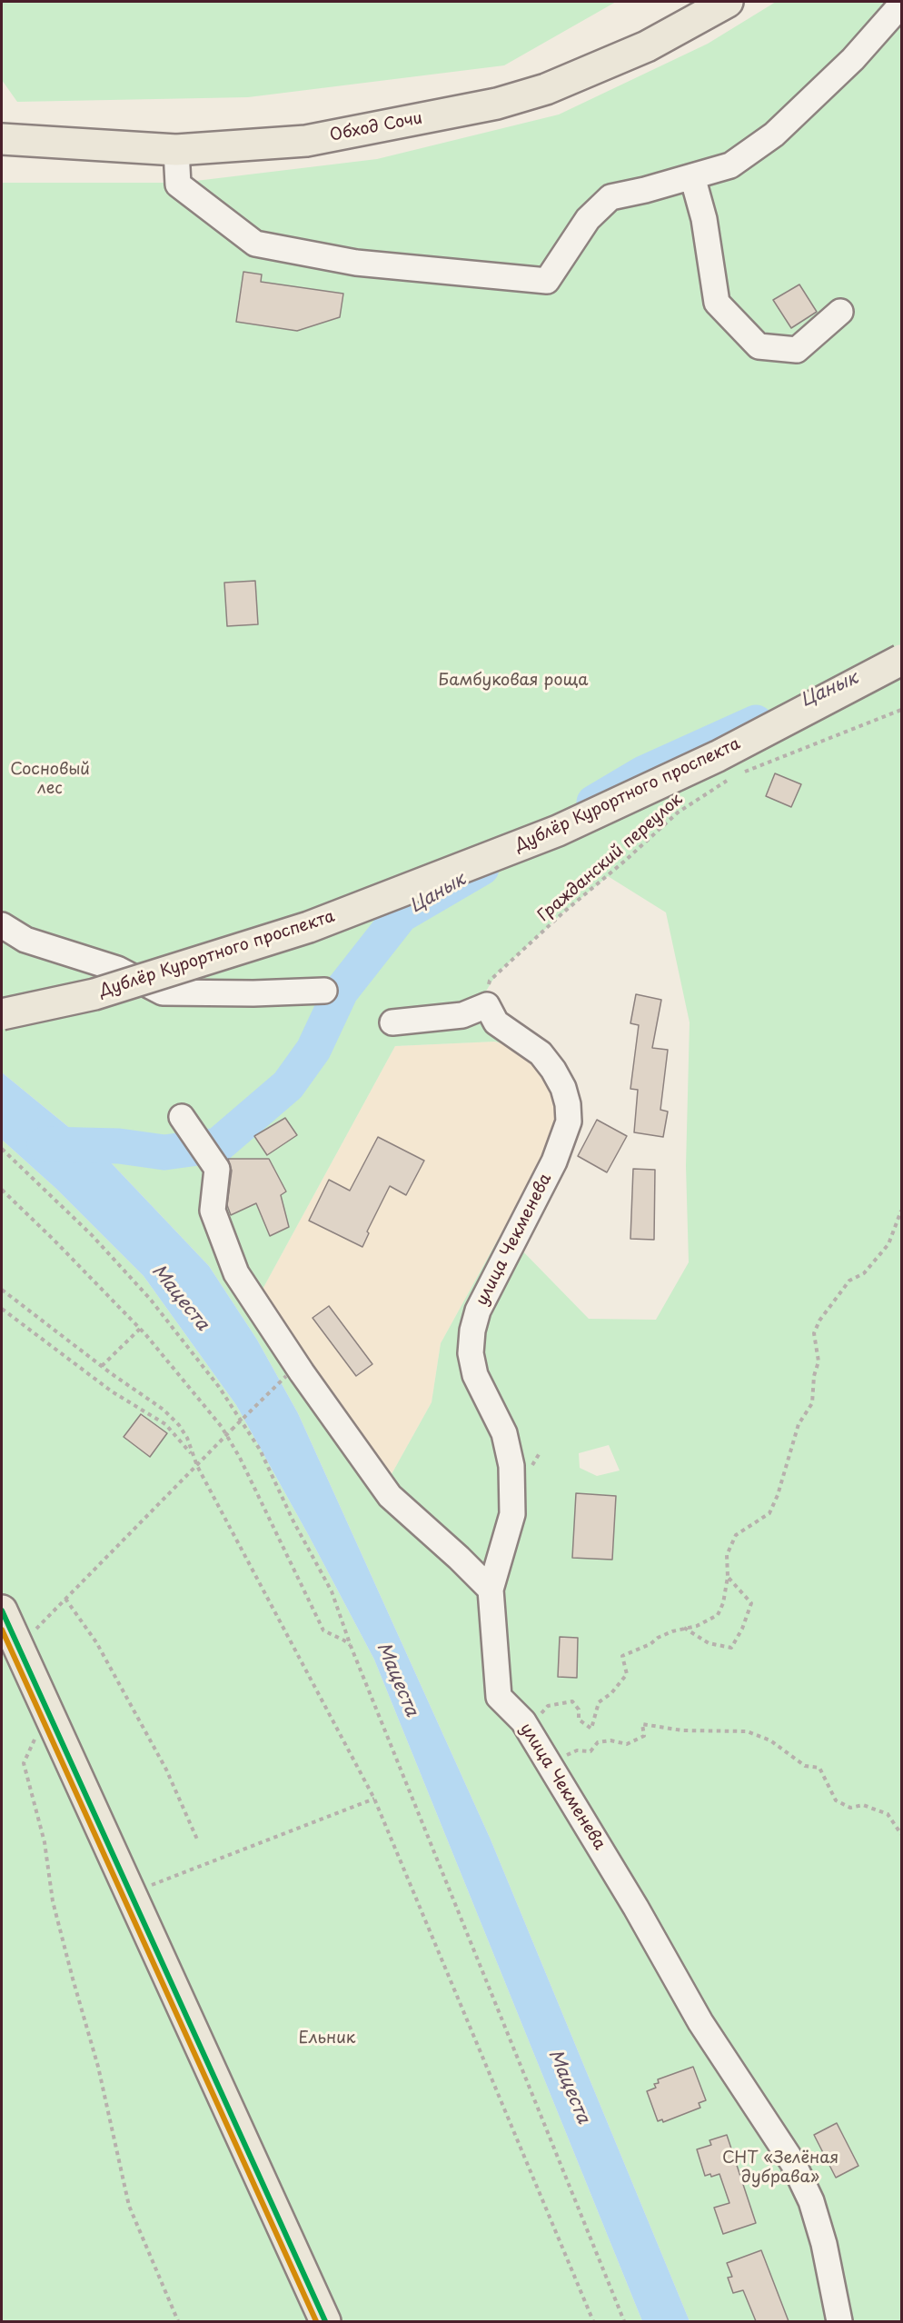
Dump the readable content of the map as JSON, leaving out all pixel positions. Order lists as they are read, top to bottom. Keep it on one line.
{"streets":{"main road":["Обход Сочи","Дублёр Курортного проспекта"],"street":["улица Чекменева"],"path":["Гражданский переулок"]},"crossings":[["Гражданский переулок","улица Чекменева"]],"water":["Цанык","Мацеста"],"parks":["Бамбуковая роща","Сосновый лес","Ельник","СНТ «Зелёная дубрава»"]}
